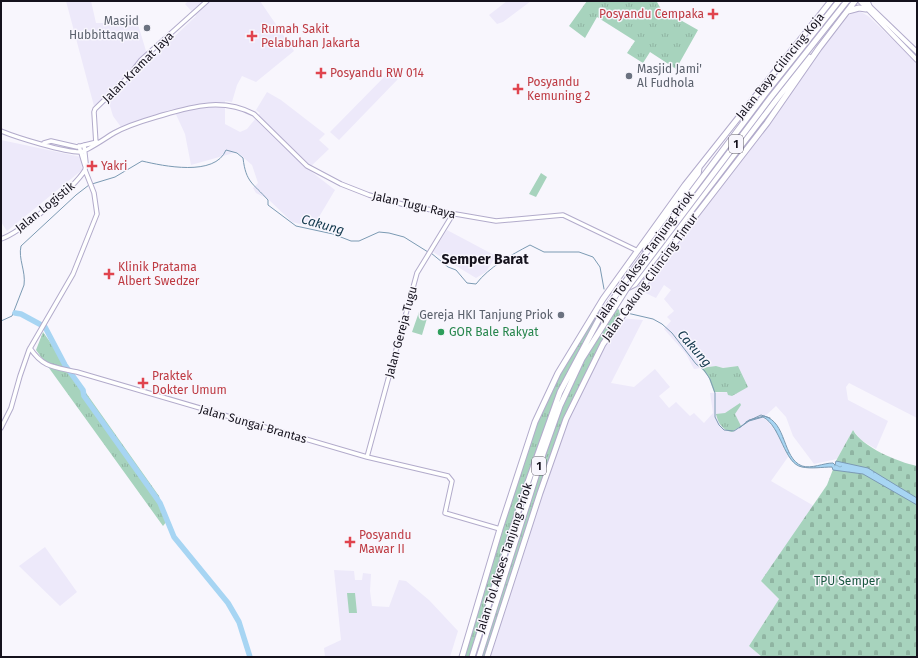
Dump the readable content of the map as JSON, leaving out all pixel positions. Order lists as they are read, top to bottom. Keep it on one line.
{"streets":{"highway":["Jalan Raya Cilincing Koja","1","Jalan Tol Akses Tanjung Priok","Jalan Cakung Cilincing Timur"],"street":["Jalan Kramat Jaya","Jalan Tugu Raya","Jalan Logistik","Jalan Gereja Tugu","Jalan Sungai Brantas"]},"crossings":[["Jalan Raya Cilincing Koja","Jalan Tugu Raya"],["Jalan Kramat Jaya","Jalan Tugu Raya"],["Jalan Tugu Raya","Jalan Gereja Tugu"],["Jalan Gereja Tugu","Jalan Sungai Brantas"]],"districts":["Semper Barat"],"water":["Cakung"],"parks":["TPU Semper"],"places":{"health":["Posyandu Cempaka","Rumah Sakit Pelabuhan Jakarta","Posyandu RW 014","Posyandu Kemuning 2","Yakri","Klinik Pratama Albert Swedzer","Praktek Dokter Umum","Posyandu Mawar II"],"other":["Masjid Hubbittaqwa","Masjid Jami' Al Fudhola","Gereja HKI Tanjung Priok","GOR Bale Rakyat"]}}
